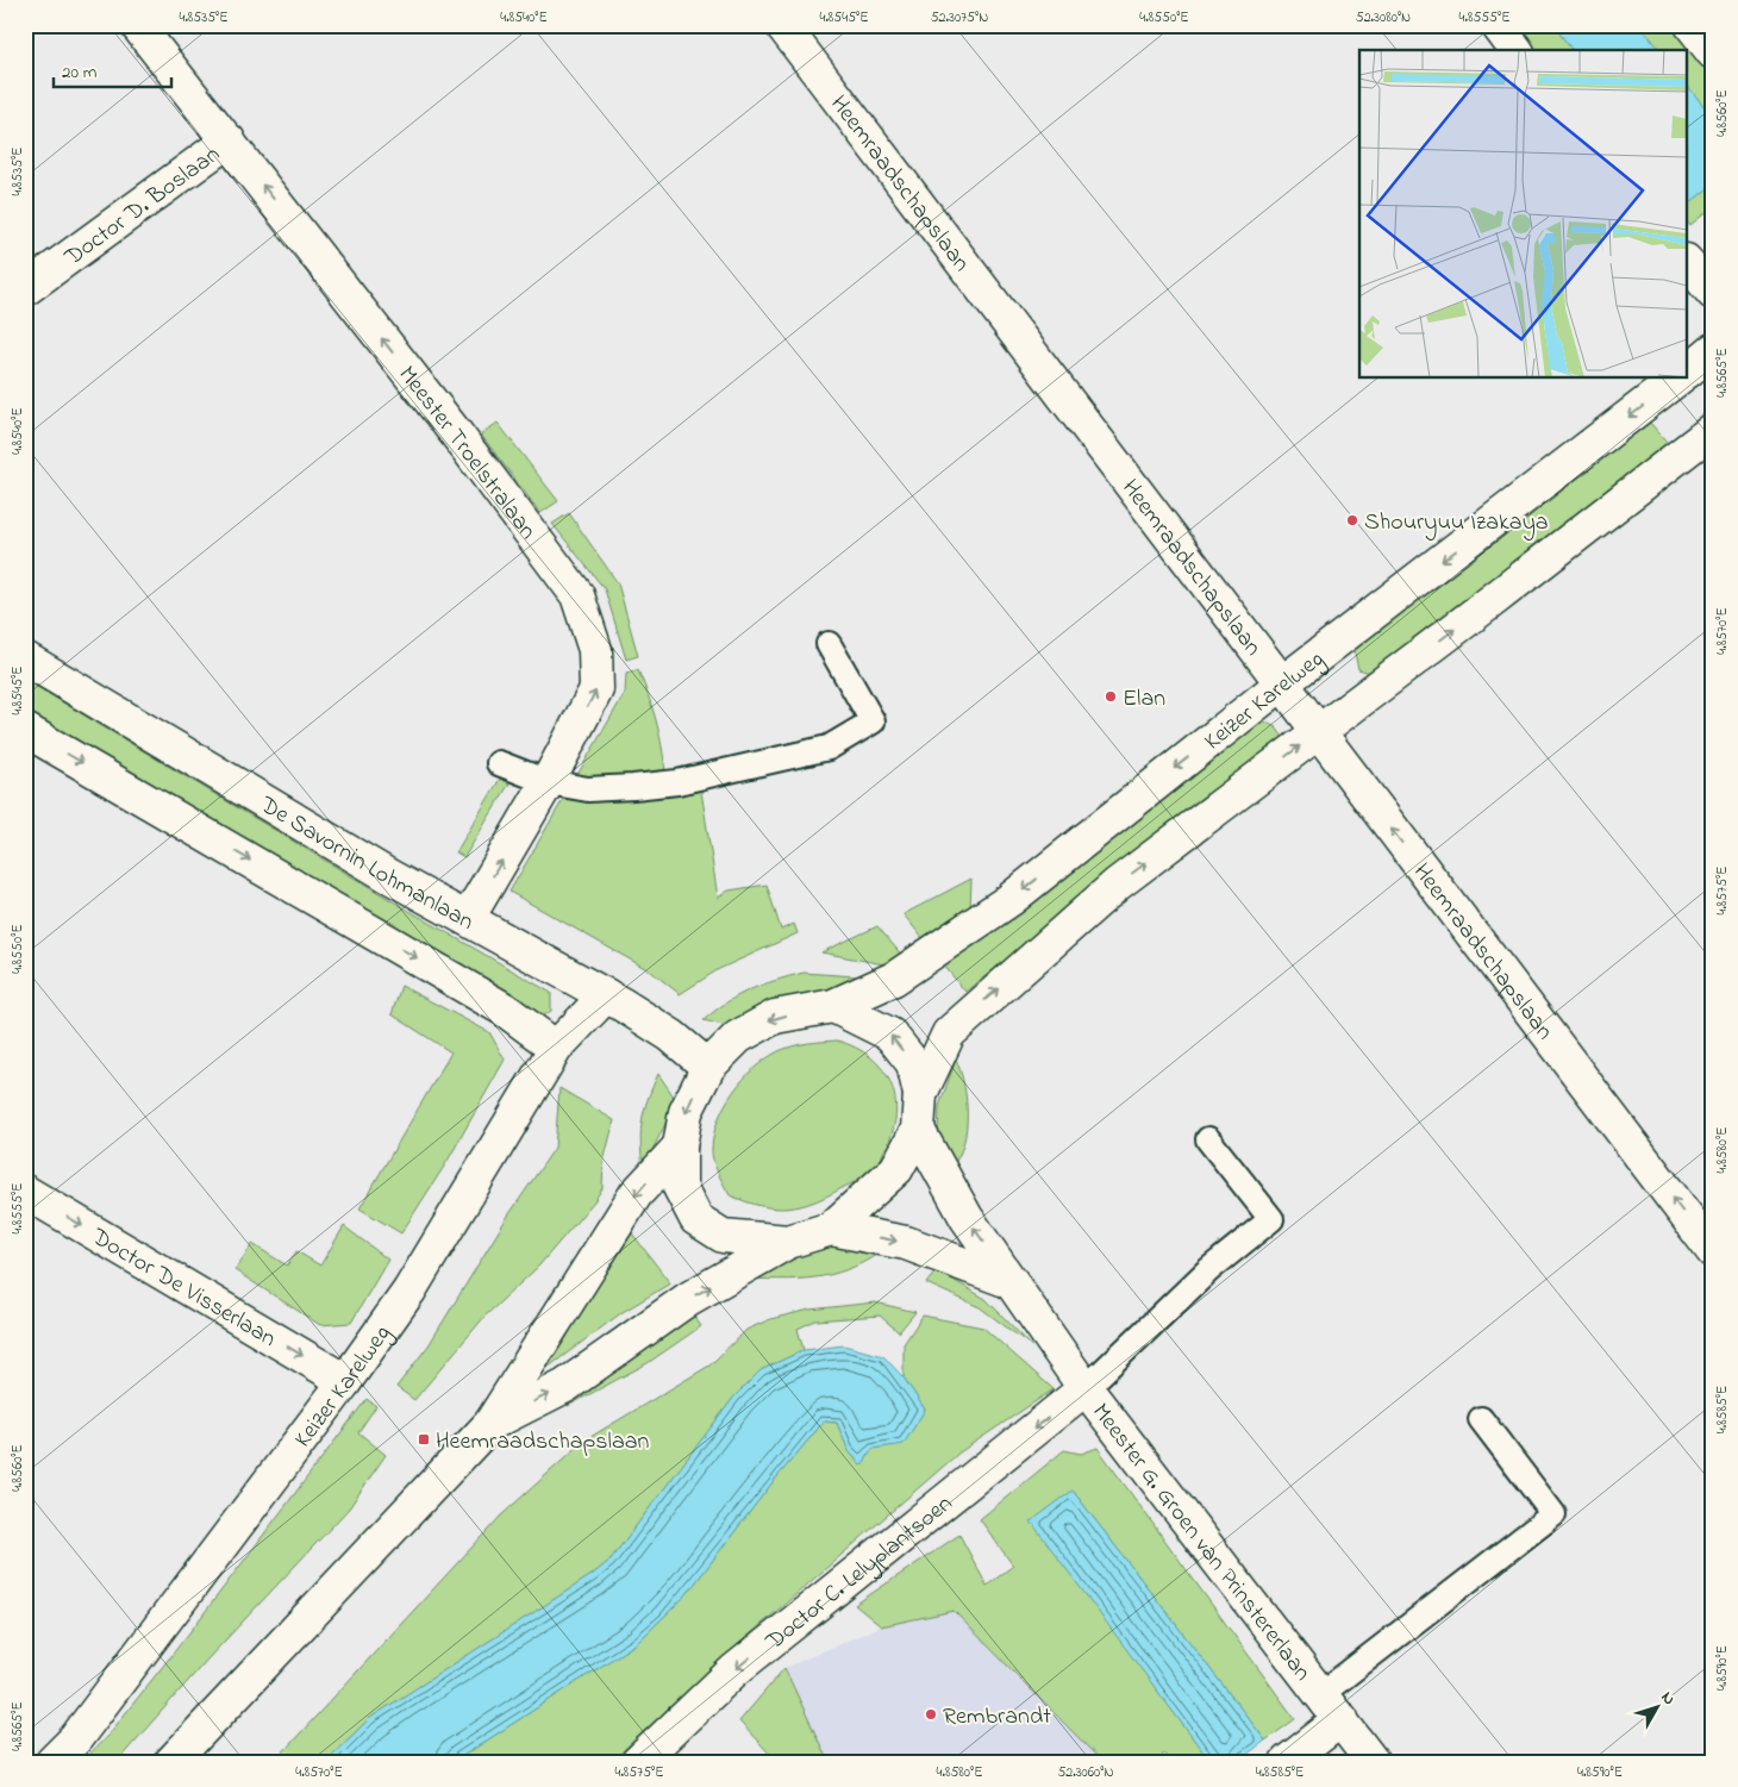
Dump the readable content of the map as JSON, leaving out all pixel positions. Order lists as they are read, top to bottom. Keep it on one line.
{"streets":{"street":["Heemraadschapslaan","Doctor D. Boslaan","Meester Troelstralaan","Keizer Karelweg","De Savornin Lohmanlaan","Doctor De Visserlaan","Meester G. Groen van Prinstererlaan","Doctor C. Lelyplantsoen"]},"crossings":[["Heemraadschapslaan","Keizer Karelweg"],["Doctor D. Boslaan","Meester Troelstralaan"],["Meester Troelstralaan","De Savornin Lohmanlaan"],["Keizer Karelweg","De Savornin Lohmanlaan"],["Keizer Karelweg","Doctor De Visserlaan"],["Meester G. Groen van Prinstererlaan","Doctor C. Lelyplantsoen"]],"one_way":["Heemraadschapslaan","Meester Troelstralaan","Doctor De Visserlaan","Doctor C. Lelyplantsoen"],"places":{"other":["Shouryuu Izakaya","Elan","Rembrandt"],"transit":["Heemraadschapslaan"]},"scale_bar":"20 m","north":"top right","coordinates":["4.8535°E","4.8540°E","4.8545°E","52.3075°N","4.8550°E","52.3080°N","4.8555°E","4.8560°E","4.8565°E","4.8570°E","4.8575°E","4.8580°E","4.8585°E","4.8590°E","52.3060°N"]}
